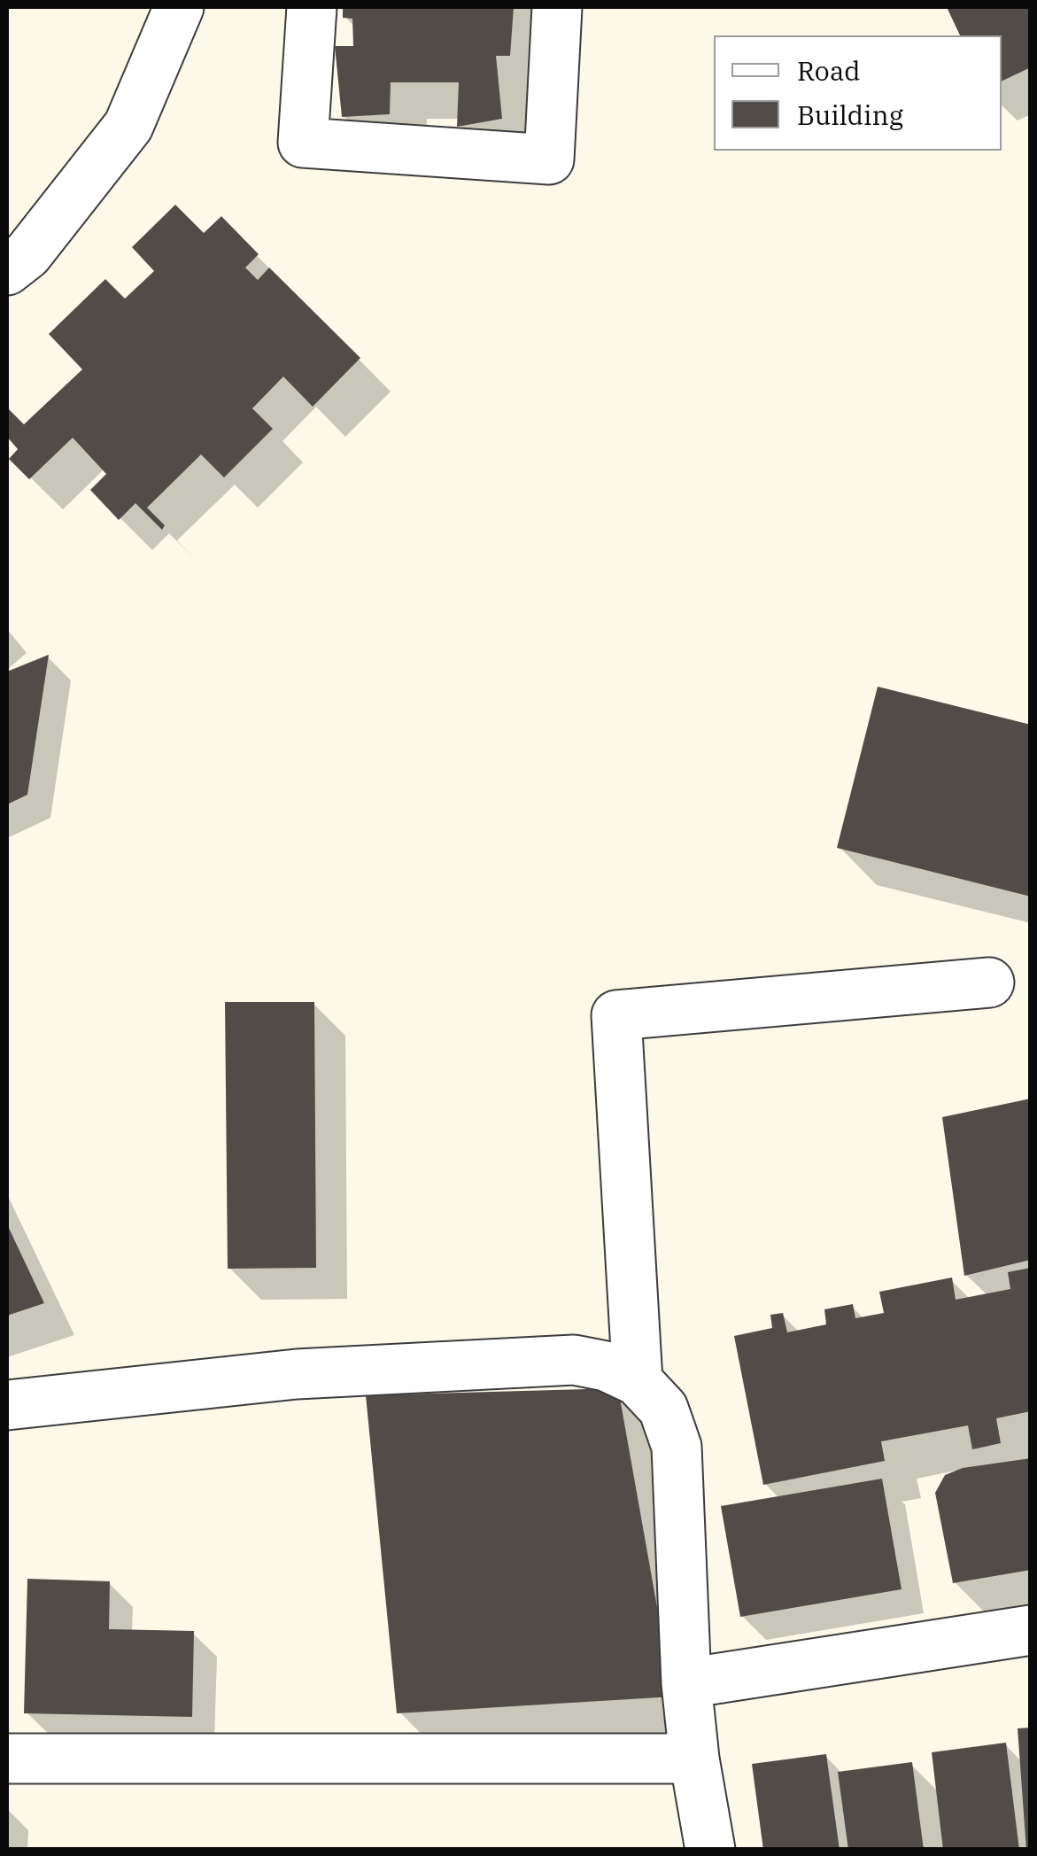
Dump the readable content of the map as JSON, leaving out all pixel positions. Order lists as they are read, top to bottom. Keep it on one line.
{"legend":["Road","Building"]}
